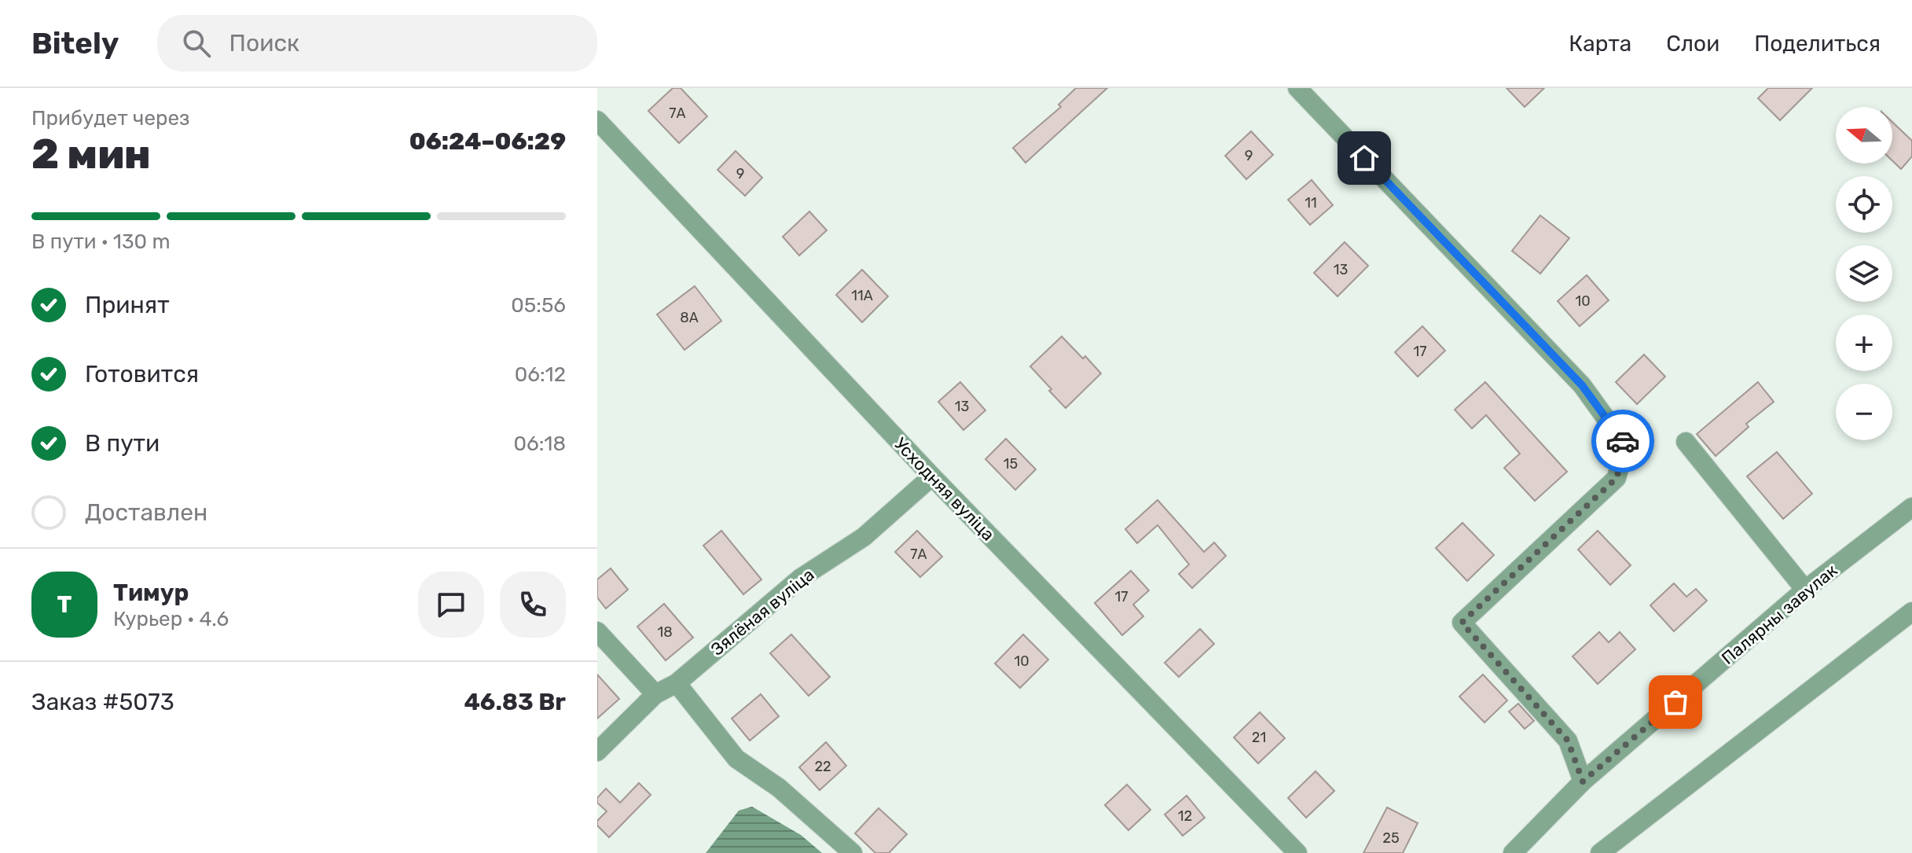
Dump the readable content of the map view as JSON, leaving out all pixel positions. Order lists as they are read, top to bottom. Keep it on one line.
{"streets":{"street":["Усходняя вуліца","Зялёная вуліца","Палярны завулак"]},"crossings":[["Усходняя вуліца","Зялёная вуліца"]],"house_numbers":["7А","9","9","11","13","11А","10","8А","17","13","15","7А","17","18","10","21","22","12","25"],"north":"left","page":{"header":"Bitely","search":"Поиск","nav":["Карта","Слои","Поделиться"],"heading":["2 мин","Прибудет через","06:24–06:29"],"panel":["Тимур","Курьер · 4.6","Заказ #5073","46.83 Br"],"map_buttons":["+","−"],"bar":"В пути · 130 m","list":[["Принят","05:56"],["Готовится","06:12"],["В пути","06:18"],"Доставлен"],"round":"Т"}}
